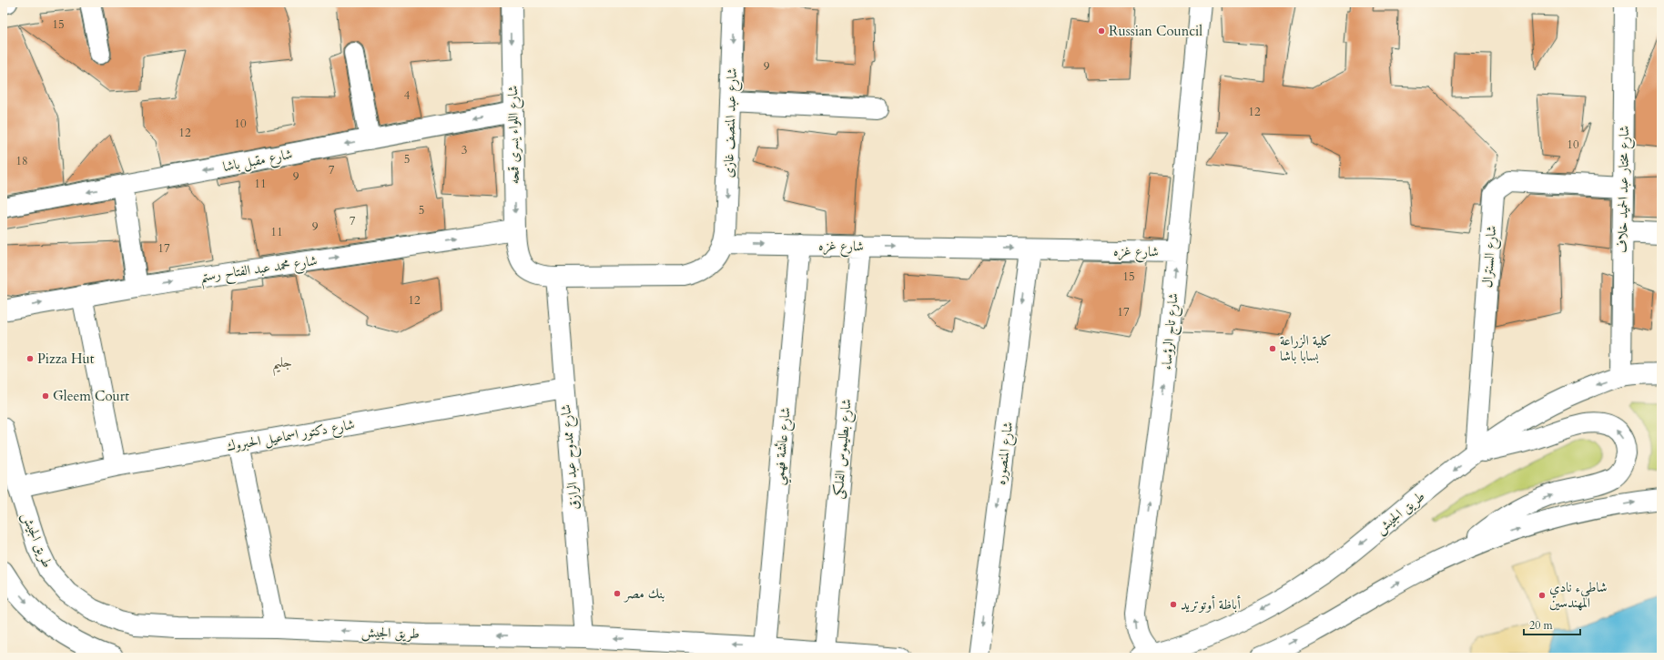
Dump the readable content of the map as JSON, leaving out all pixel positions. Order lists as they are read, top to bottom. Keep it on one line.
{"streets":{"main road":["شارع عبد المنصف غازى","شارع اللواء يسرى قمحه","شارع مقبل باشا","شارع مختار عبد الحميد خلاف","شارع غزه","شارع السنترال","شارع محمد عبد الفتاح رستم","شارع تاج الرؤساء","شارع دكتور اسماعيل الحبروك","شارع عائشة فهمي","شارع بطليموس الفلكى","شارع المنصوره","شارع ممدوح عبد الرازق","طريق الجيش"]},"crossings":[["شارع عبد المنصف غازى","شارع غزه"],["شارع اللواء يسرى قمحه","شارع مقبل باشا"],["شارع اللواء يسرى قمحه","شارع محمد عبد الفتاح رستم"],["شارع اللواء يسرى قمحه","شارع ممدوح عبد الرازق"],["شارع مختار عبد الحميد خلاف","شارع السنترال"],["شارع مختار عبد الحميد خلاف","طريق الجيش"],["شارع غزه","شارع تاج الرؤساء"],["شارع غزه","شارع عائشة فهمي"],["شارع غزه","شارع بطليموس الفلكى"],["شارع غزه","شارع المنصوره"],["شارع السنترال","طريق الجيش"],["شارع تاج الرؤساء","طريق الجيش"],["شارع دكتور اسماعيل الحبروك","شارع ممدوح عبد الرازق"],["شارع دكتور اسماعيل الحبروك","طريق الجيش"],["شارع عائشة فهمي","طريق الجيش"],["شارع بطليموس الفلكى","طريق الجيش"],["شارع ممدوح عبد الرازق","طريق الجيش"]],"one_way":["شارع عبد المنصف غازى","شارع مقبل باشا","شارع محمد عبد الفتاح رستم","شارع تاج الرؤساء","شارع المنصوره"],"districts":["جليم"],"places":["Russian Council","كلية الزراعة بسابا باشا","Pizza Hut","Gleem Court","بنك مصر","شاطيء نادي المهندسين","أباظة أوتوتريد"],"house_numbers":["15","9","4","12","10","12","10","3","5","18","7","9","11","5","7","9","11","17","15","12","17"],"scale_bar":"20 m"}
